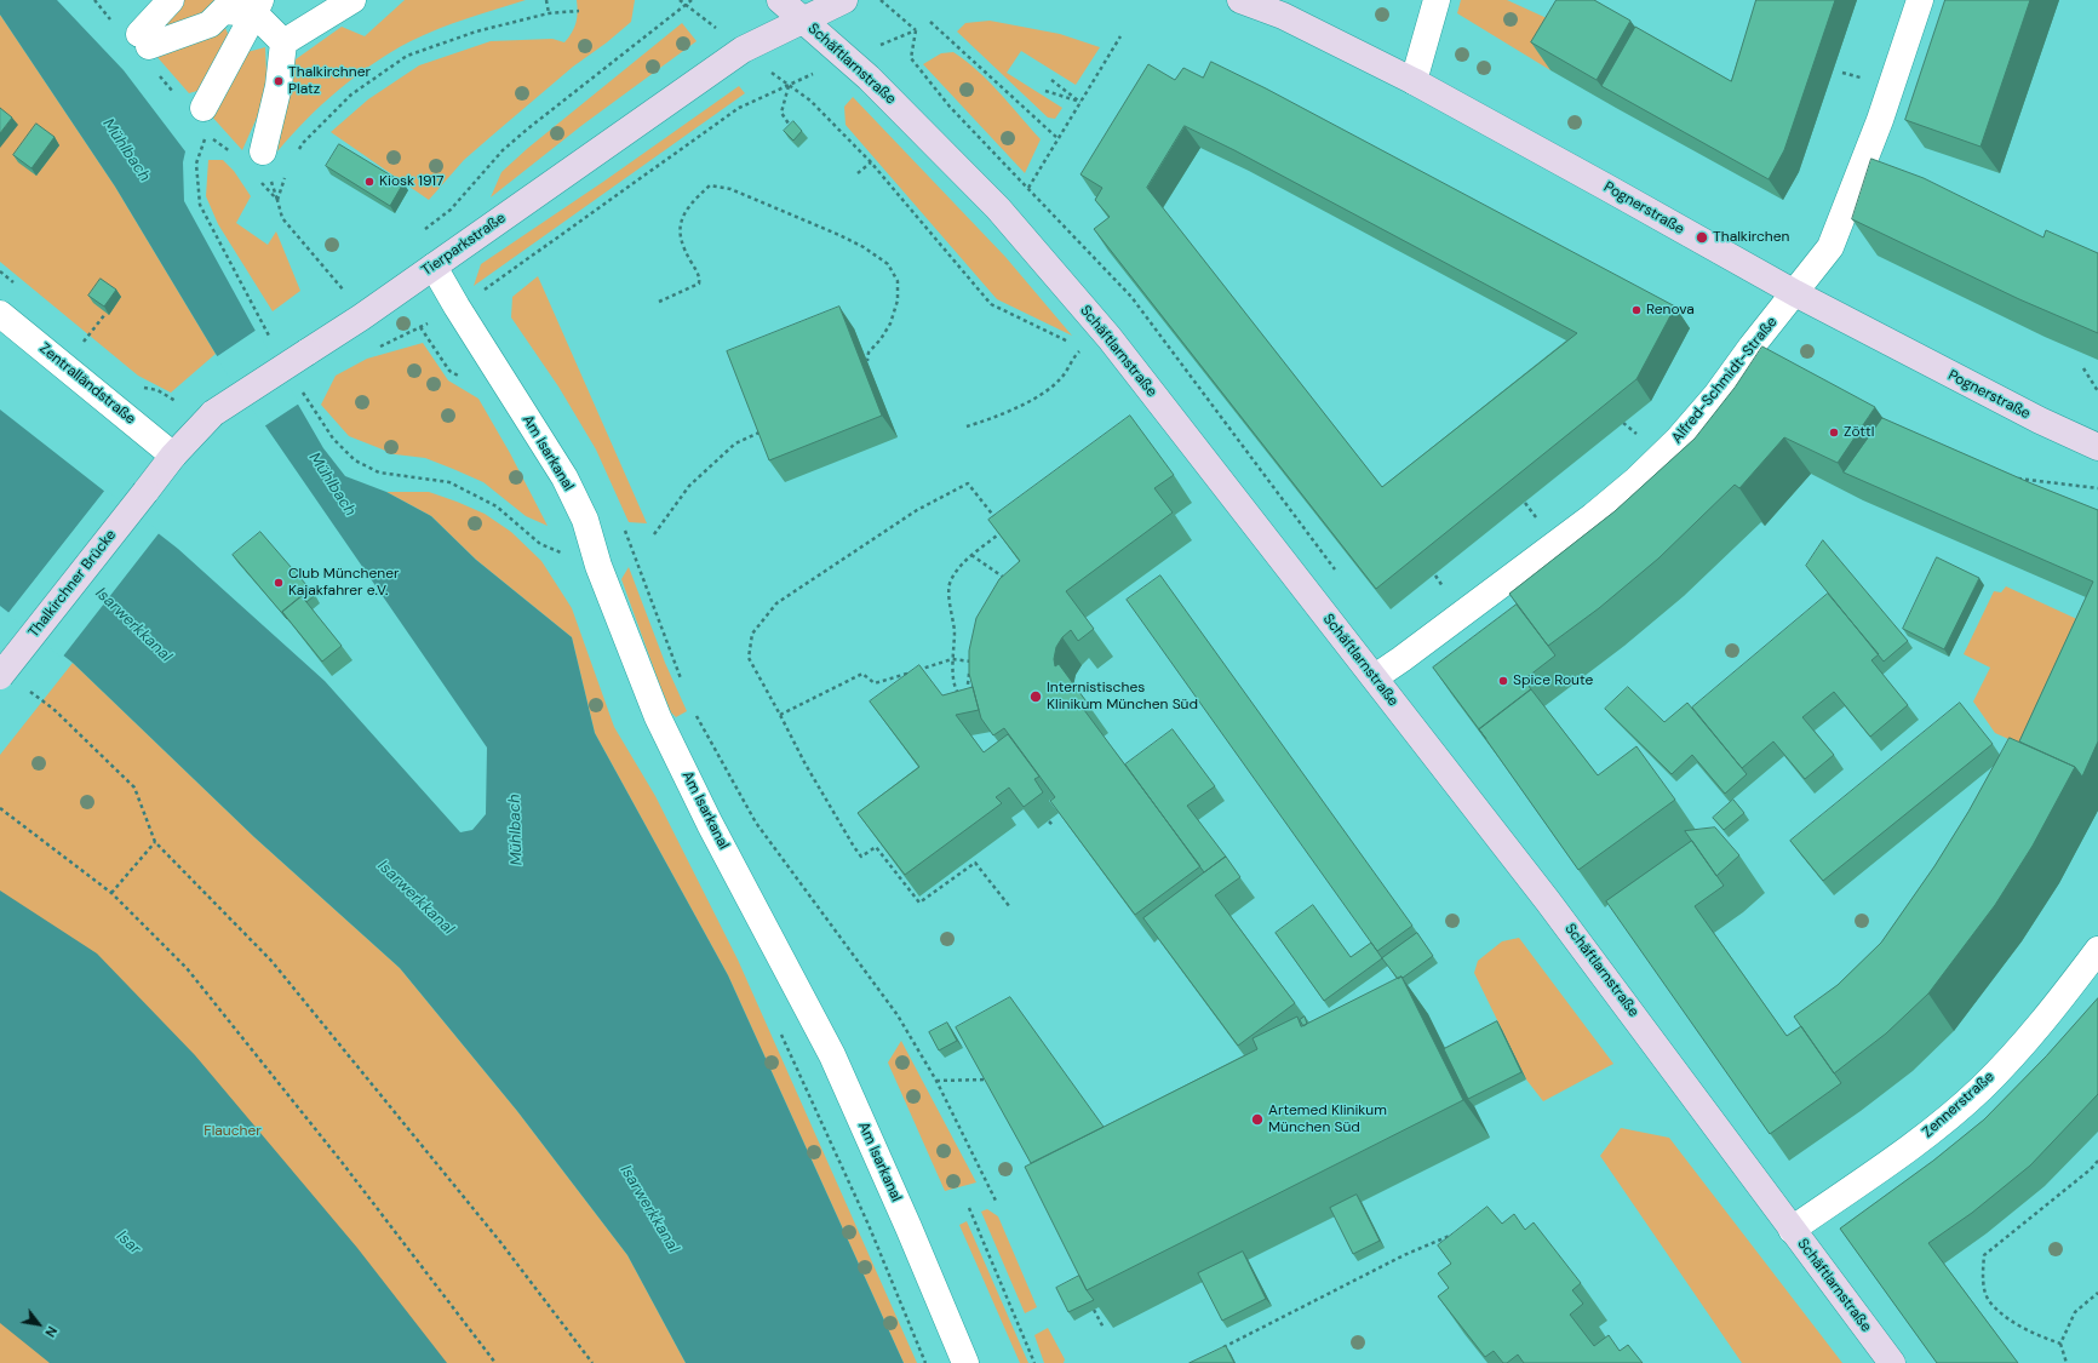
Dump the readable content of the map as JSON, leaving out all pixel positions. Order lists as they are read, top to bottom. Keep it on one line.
{"streets":{"street":["Schäftlarnstraße","Pognerstraße","Tierparkstraße","Alfred-Schmidt-Straße","Zentralländstraße","Am Isarkanal","Thalkirchner Brücke","Zennerstraße"]},"crossings":[["Schäftlarnstraße","Tierparkstraße"],["Schäftlarnstraße","Alfred-Schmidt-Straße"],["Schäftlarnstraße","Zennerstraße"],["Pognerstraße","Alfred-Schmidt-Straße"],["Tierparkstraße","Zentralländstraße"],["Tierparkstraße","Am Isarkanal"],["Tierparkstraße","Thalkirchner Brücke"]],"water":["Mühlbach","Isarwerkkanal","Isar"],"parks":["Flaucher"],"places":["Thalkirchner Platz","Kiosk 1917","Thalkirchen","Renova","Zöttl","Club Münchener Kajakfahrer e.V.","Spice Route","Internistisches Klinikum München Süd","Artemed Klinikum München Süd"],"north":"bottom right"}
